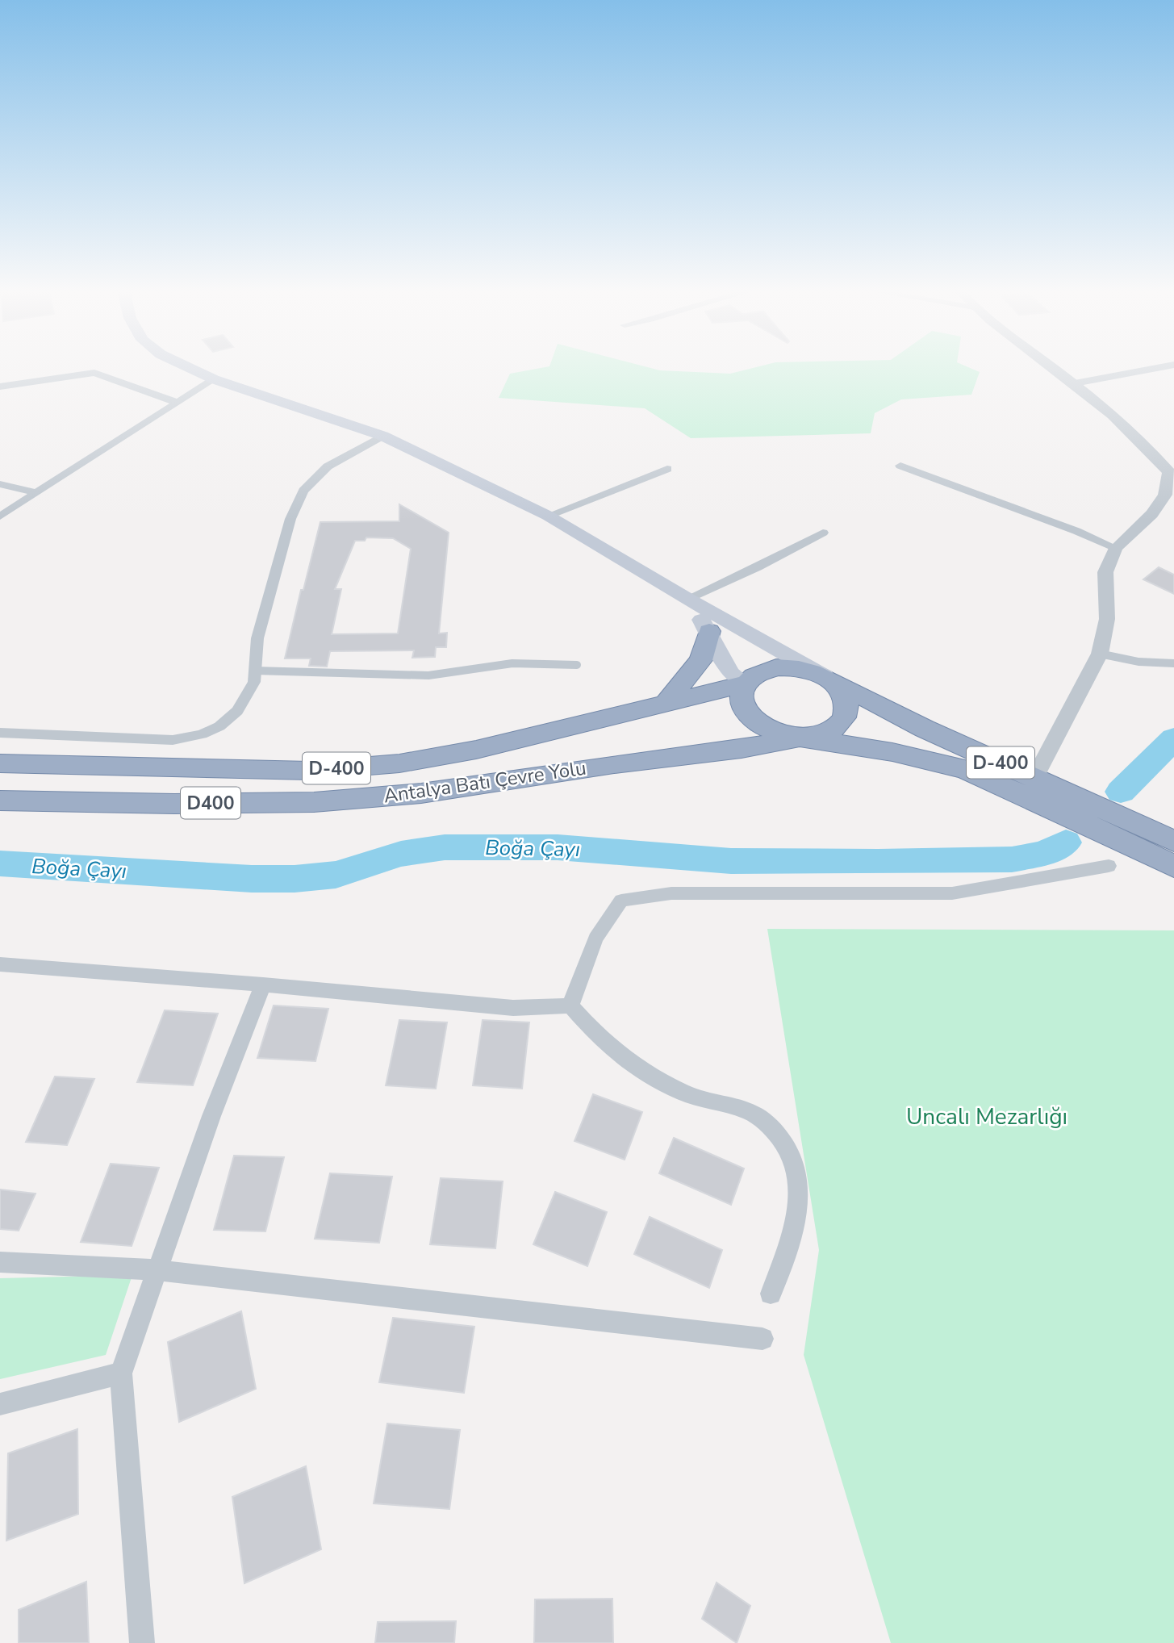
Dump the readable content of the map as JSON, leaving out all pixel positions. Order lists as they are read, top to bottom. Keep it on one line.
{"streets":{"highway":["D-400","Antalya Batı Çevre Yolu","D400"]},"crossings":[["D-400","Antalya Batı Çevre Yolu"]],"water":["Boğa Çayı"],"parks":["Uncalı Mezarlığı"]}
